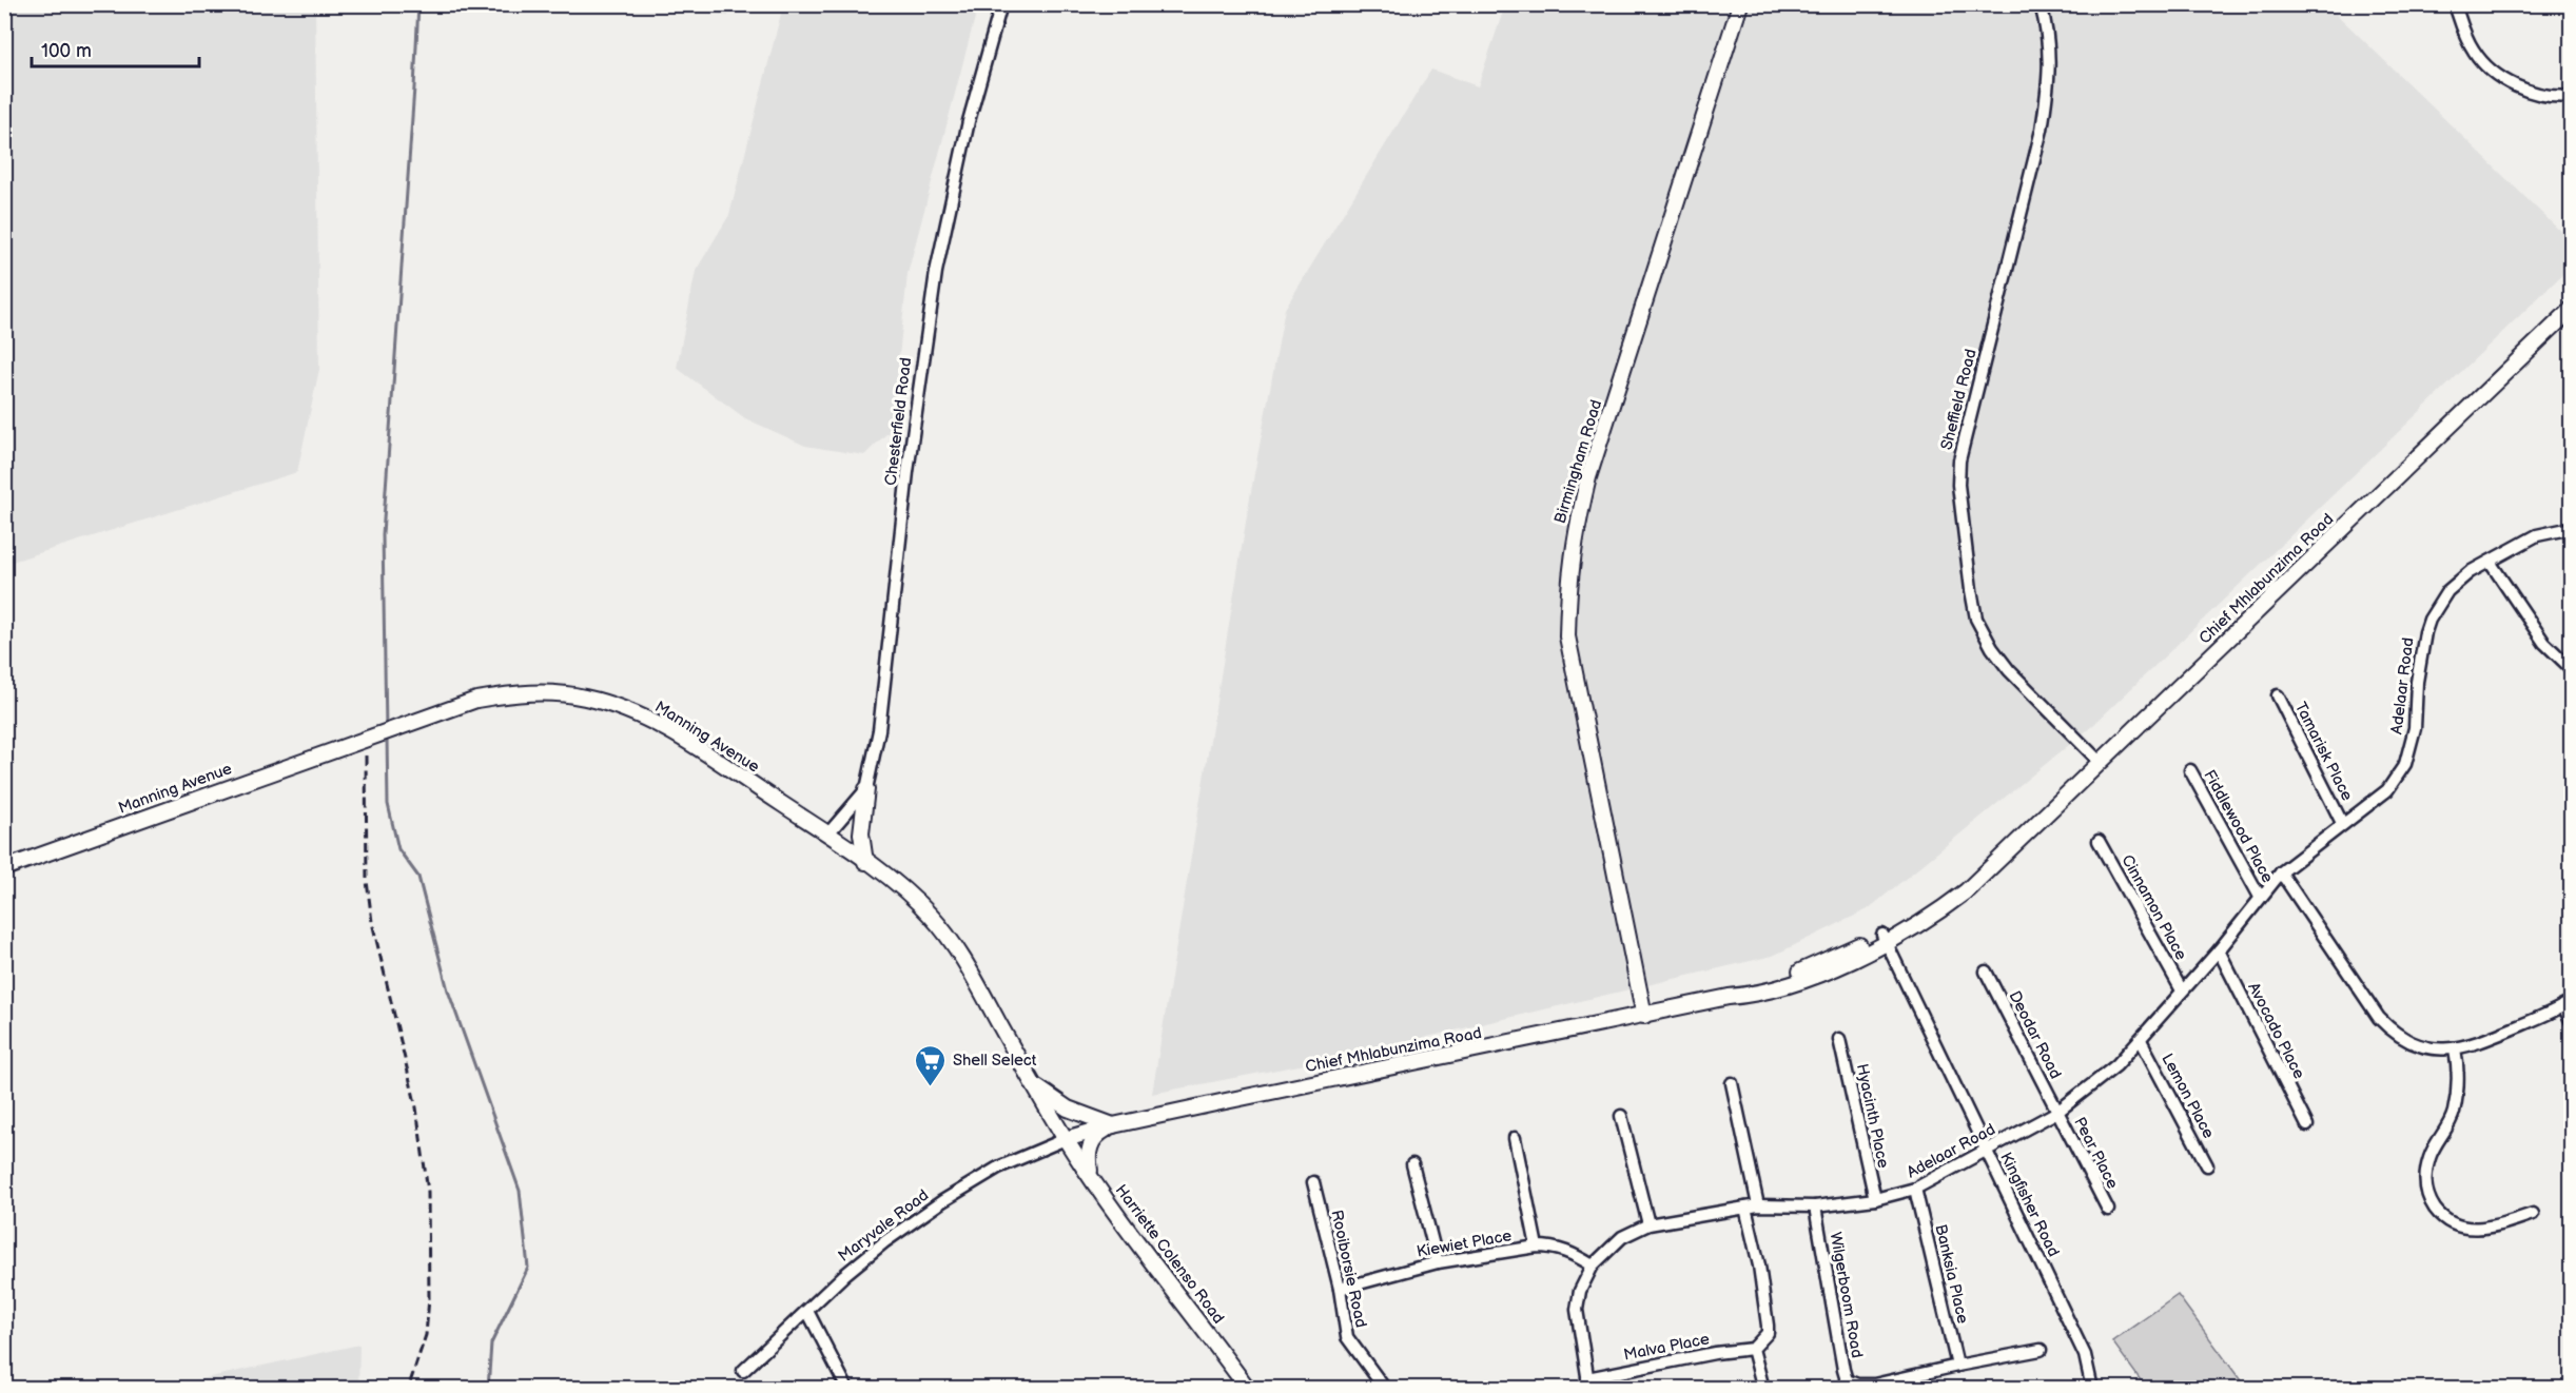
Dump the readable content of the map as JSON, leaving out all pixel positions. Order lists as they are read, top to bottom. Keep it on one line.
{"streets":{"main road":["Birmingham Road","Chief Mhlabunzima Road","Manning Avenue","Harriette Colenso Road"],"street":["Sheffield Road","Chesterfield Road","Adelaar Road","Tamarisk Place","Fiddlewood Place","Cinnamon Place","Avocado Place","Deodar Road","Lemon Place","Hyacinth Place","Pear Place","Kingfisher Road","Maryvale Road","Kiewiet Place","Rooiborsie Road","Banksia Place","Wilgerboom Road","Malva Place"]},"crossings":[["Sheffield Road","Chief Mhlabunzima Road"],["Chesterfield Road","Manning Avenue"],["Birmingham Road","Chief Mhlabunzima Road"],["Chief Mhlabunzima Road","Manning Avenue"],["Chief Mhlabunzima Road","Kingfisher Road"],["Chief Mhlabunzima Road","Maryvale Road"],["Chief Mhlabunzima Road","Harriette Colenso Road"],["Adelaar Road","Tamarisk Place"],["Adelaar Road","Fiddlewood Place"],["Adelaar Road","Cinnamon Place"],["Adelaar Road","Avocado Place"],["Adelaar Road","Deodar Road"],["Adelaar Road","Lemon Place"],["Adelaar Road","Hyacinth Place"],["Adelaar Road","Pear Place"],["Adelaar Road","Kingfisher Road"],["Adelaar Road","Kiewiet Place"],["Adelaar Road","Banksia Place"],["Adelaar Road","Wilgerboom Road"],["Adelaar Road","Malva Place"],["Manning Avenue","Maryvale Road"],["Manning Avenue","Harriette Colenso Road"],["Deodar Road","Pear Place"],["Maryvale Road","Harriette Colenso Road"],["Kiewiet Place","Rooiborsie Road"],["Banksia Place","Wilgerboom Road"]],"places":{"supermarket":["Shell Select"]},"scale_bar":"100 m"}
